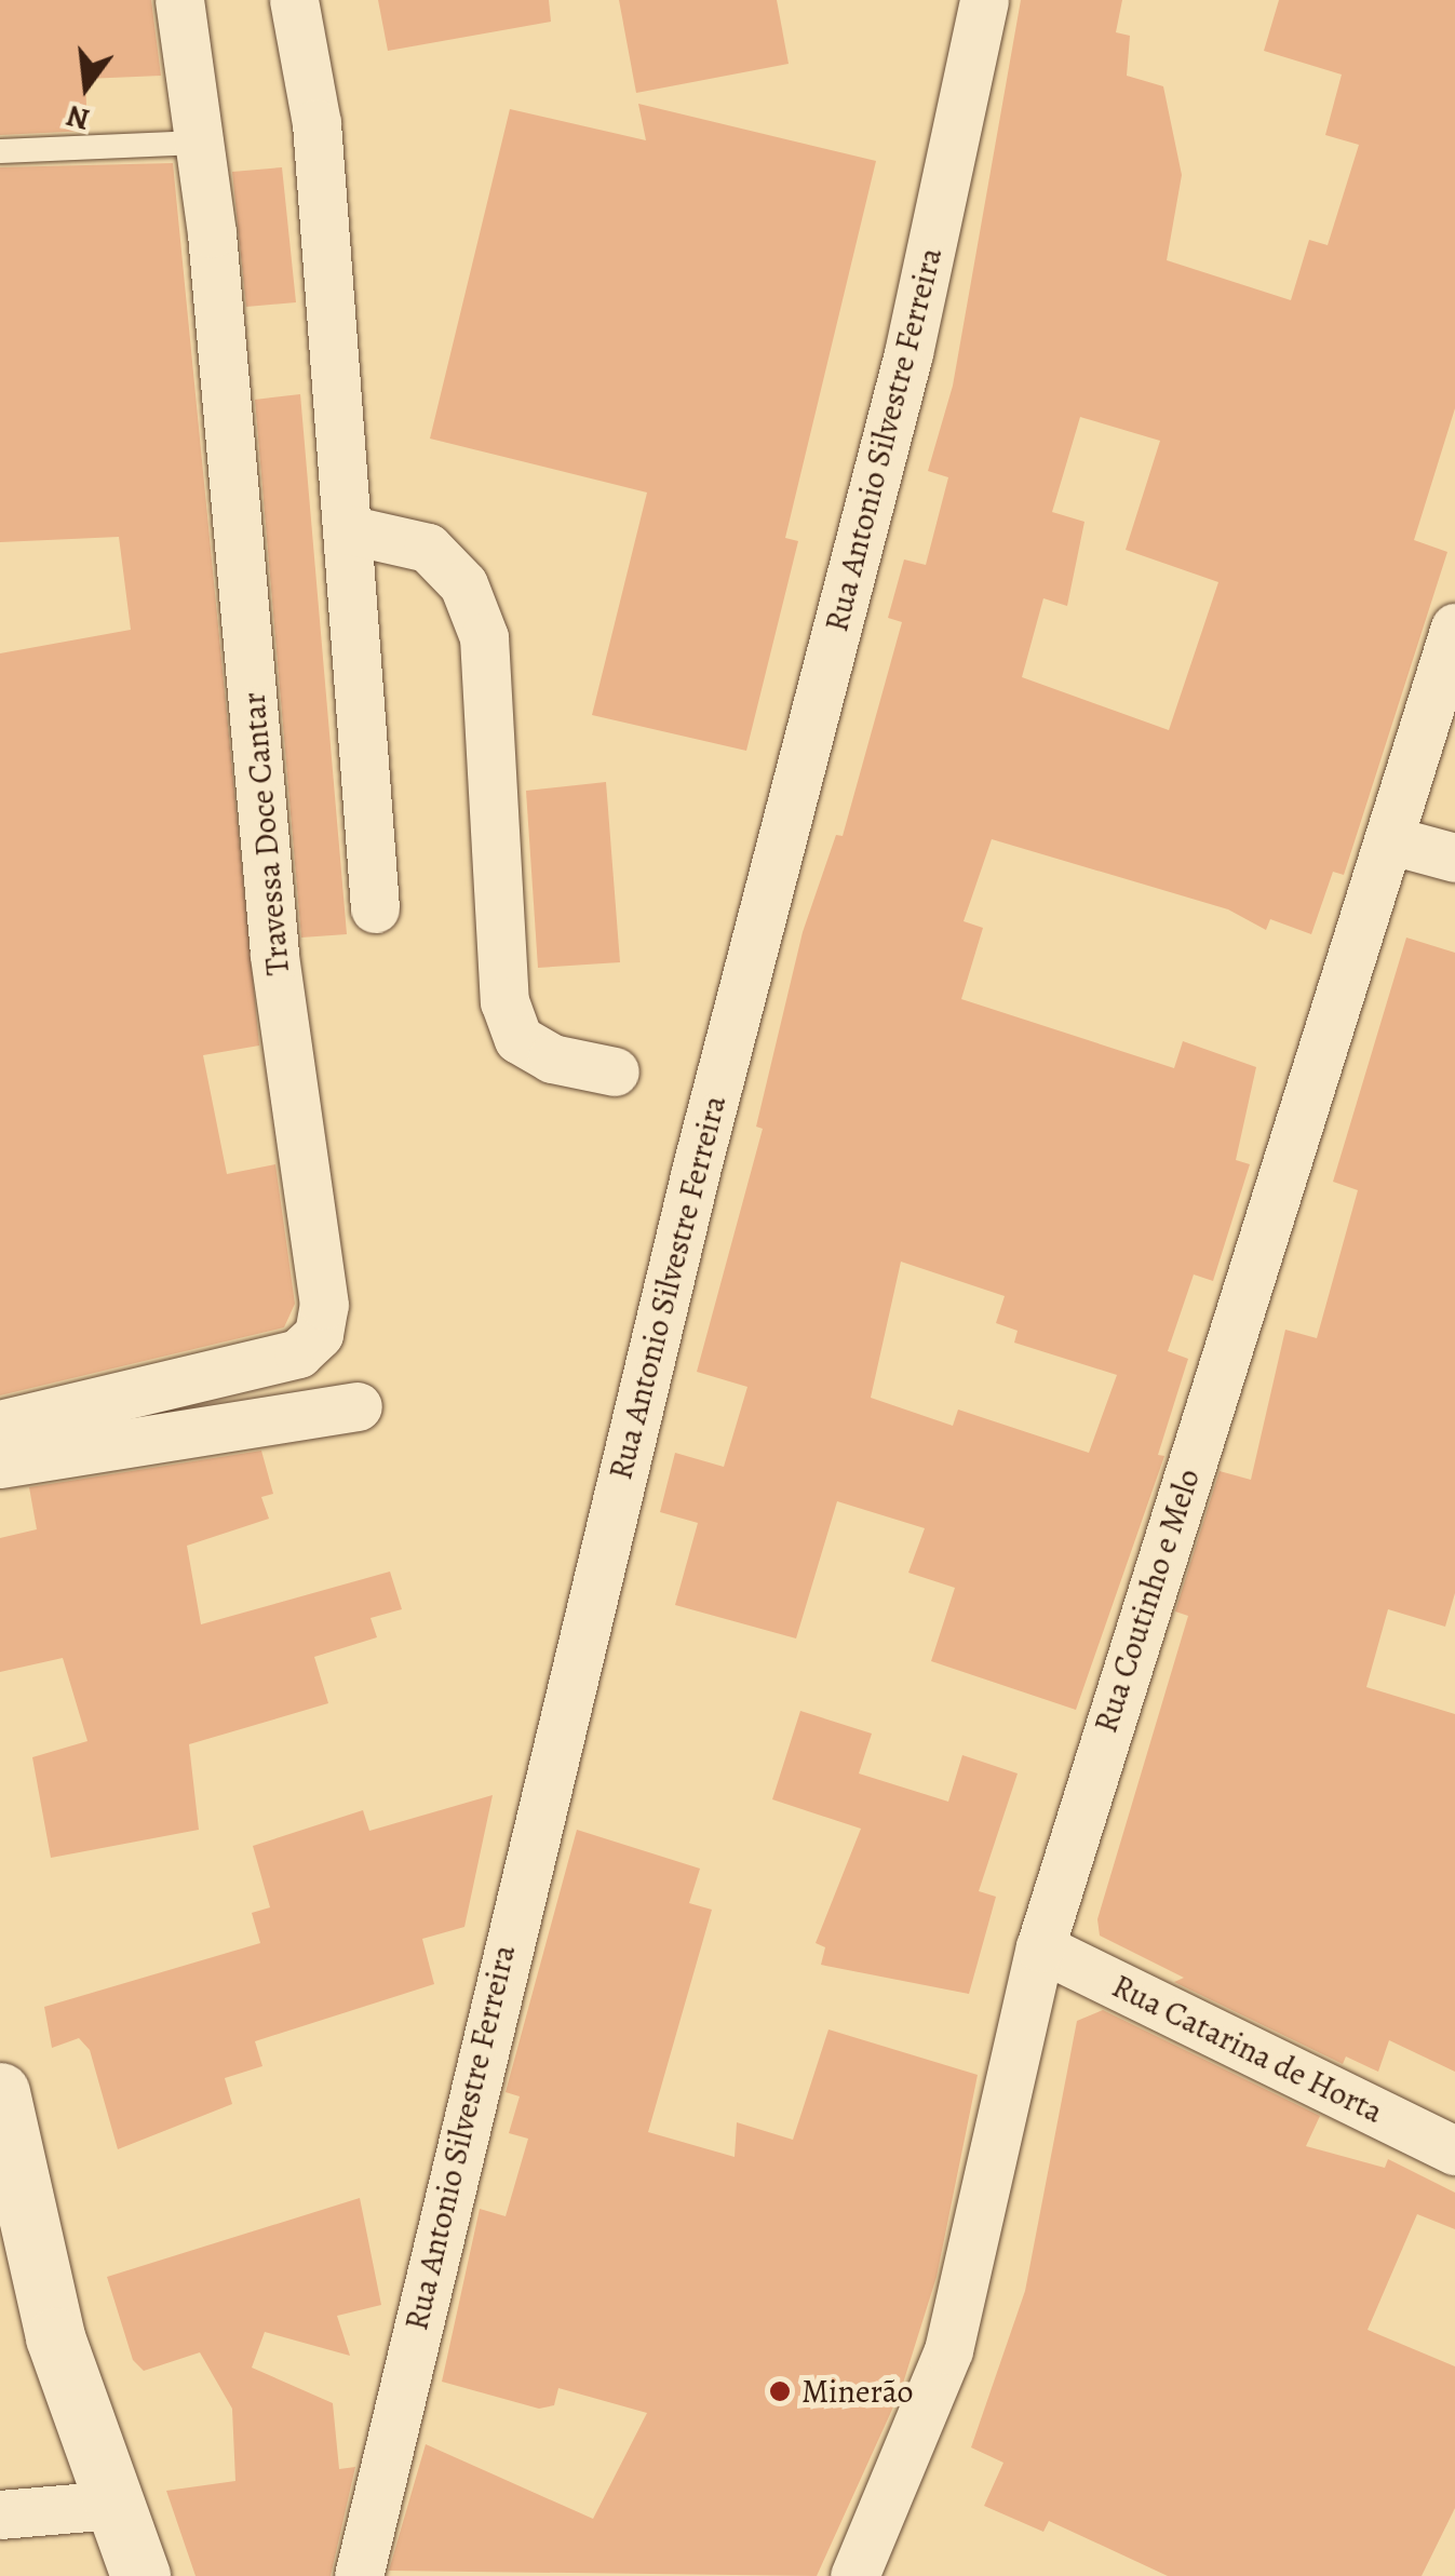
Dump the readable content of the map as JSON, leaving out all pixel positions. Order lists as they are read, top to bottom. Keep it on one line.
{"streets":{"street":["Rua Antonio Silvestre Ferreira","Travessa Doce Cantar","Rua Coutinho e Melo","Rua Catarina de Horta"]},"crossings":[["Rua Coutinho e Melo","Rua Catarina de Horta"]],"places":["Minerão"],"north":"bottom"}
